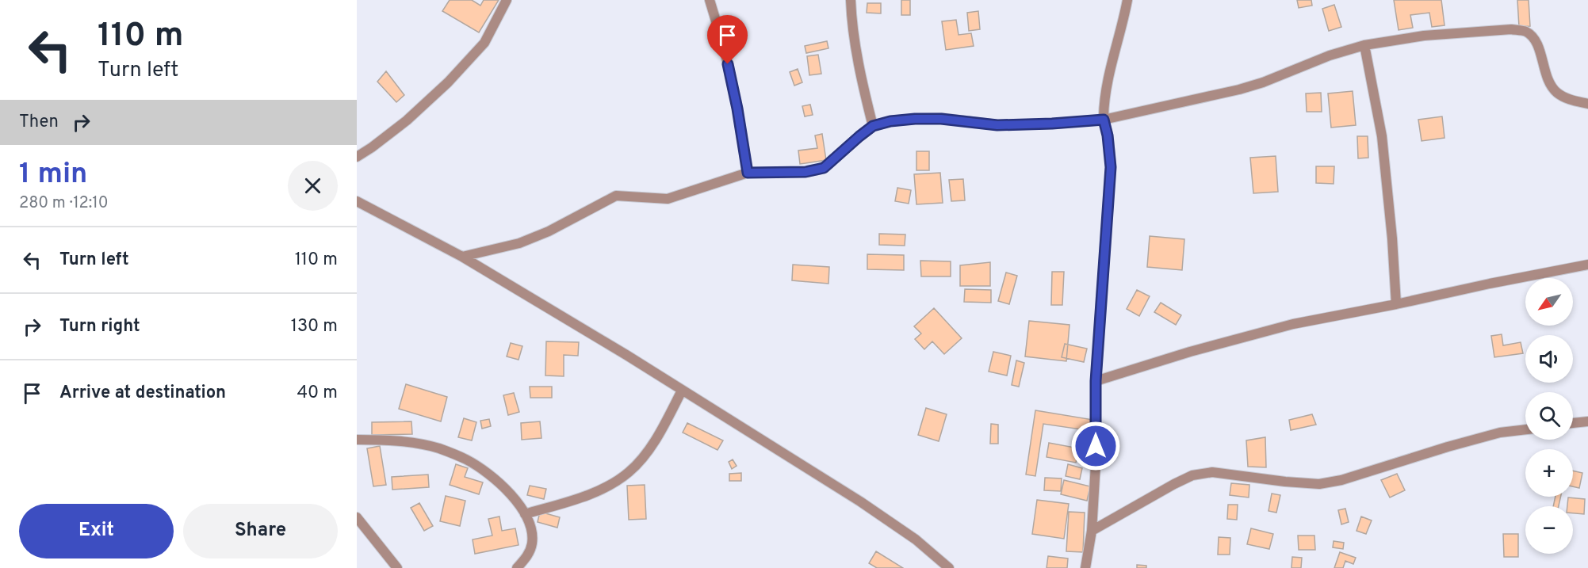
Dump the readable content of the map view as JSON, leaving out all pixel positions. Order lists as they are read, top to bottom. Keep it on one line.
{"north":"bottom left","page":{"turn":["110 m","Turn left"],"then":"Then","heading":["1 min","280 m · 12:10"],"list":[{"name":"Turn left","value":"110 m"},{"name":"Turn right","value":"130 m"},{"name":"Arrive at destination","value":"40 m"}],"map_buttons":["+","−"],"buttons":["Exit","Share"]}}
